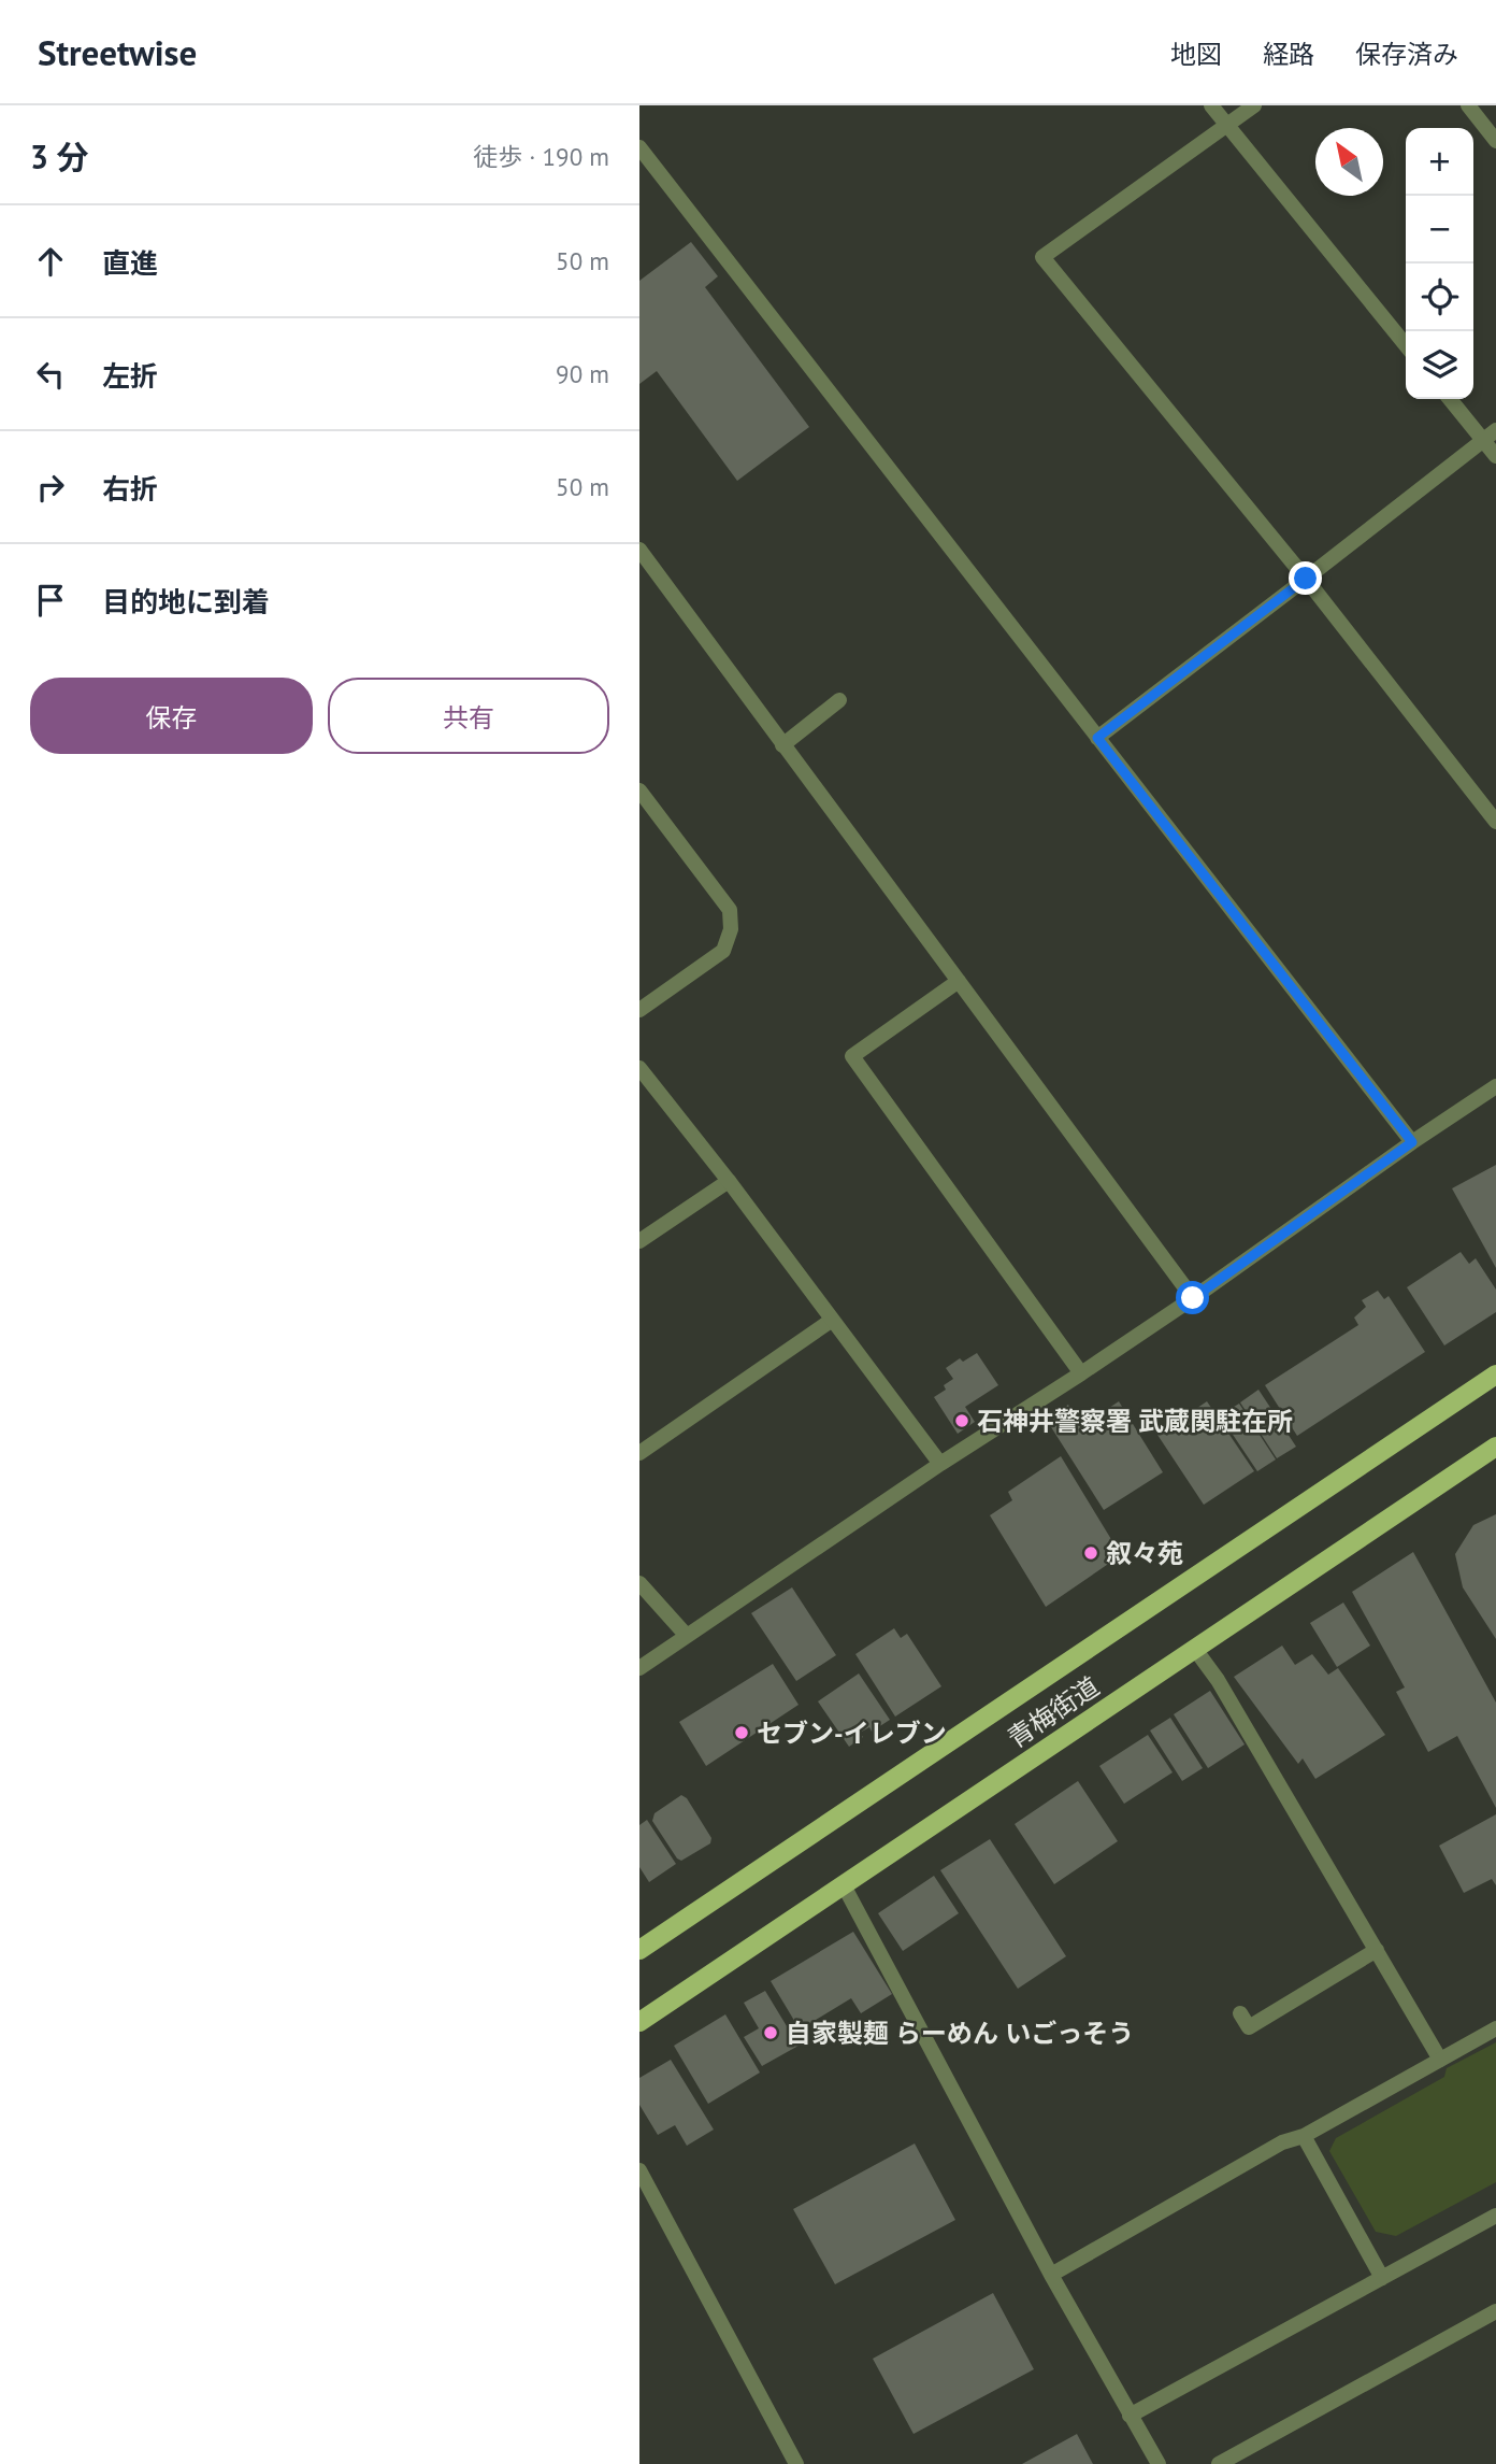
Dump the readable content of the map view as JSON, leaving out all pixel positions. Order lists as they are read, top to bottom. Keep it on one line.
{"streets":{"main road":["青梅街道"]},"places":["石神井警察署 武蔵関駐在所","叙々苑","セブン-イレブン","自家製麺 らーめん いごっそう"],"north":"top left","page":{"header":"Streetwise","nav":["地図","経路","保存済み"],"heading":["3 分","徒歩 · 190 m"],"map_buttons":["+","−"],"list":[["直進","50 m"],["左折","90 m"],["右折","50 m"],"目的地に到着"],"buttons":["保存","共有"]}}
